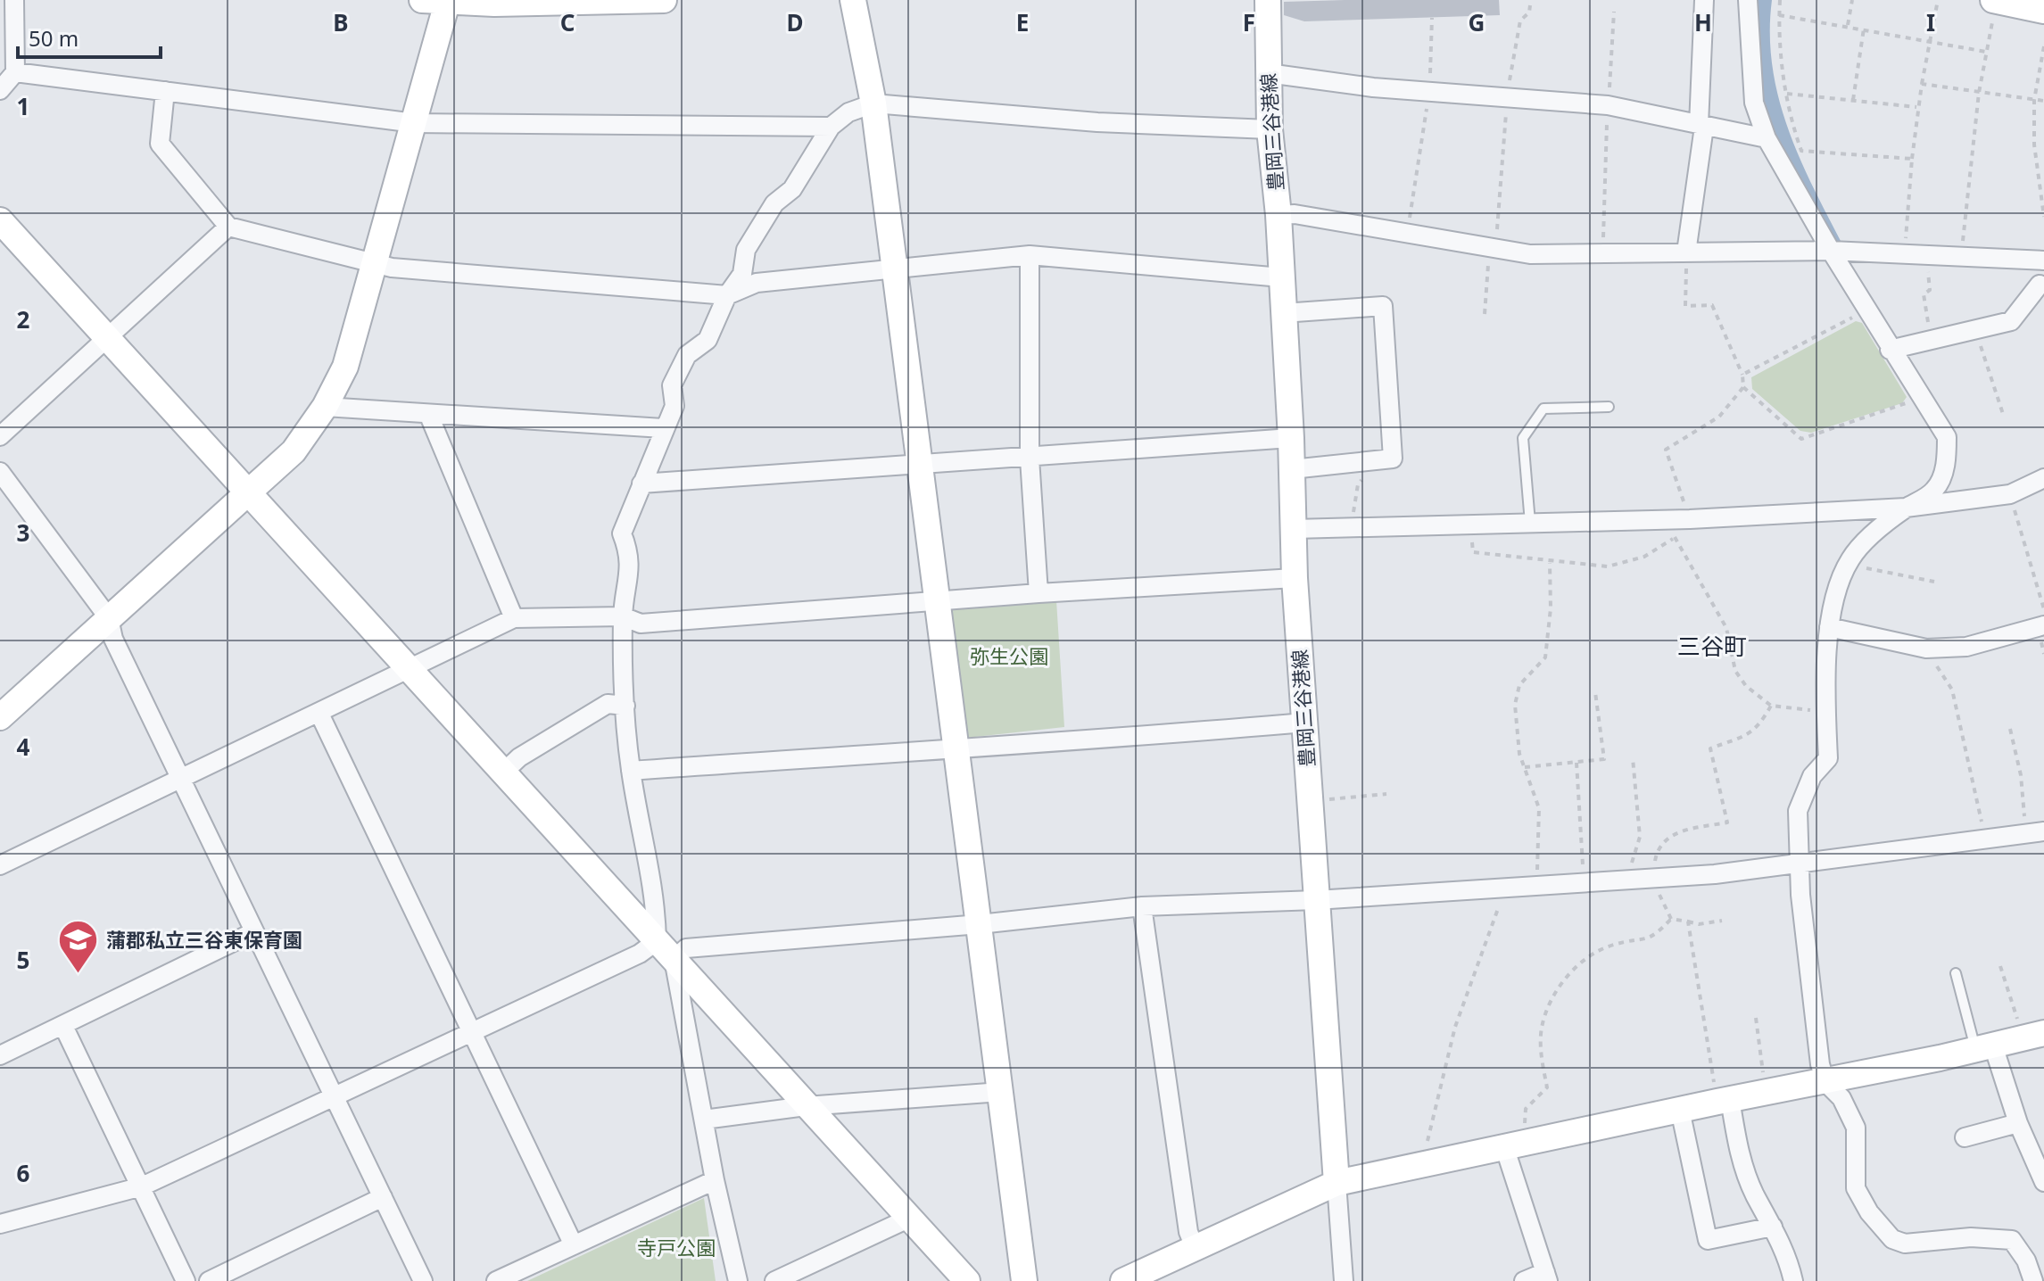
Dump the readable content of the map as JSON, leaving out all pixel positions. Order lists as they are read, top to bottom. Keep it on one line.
{"streets":{"street":["豊岡三谷港線"]},"districts":["三谷町"],"parks":["弥生公園","寺戸公園"],"places":{"school or university":["蒲郡私立三谷東保育園"]},"scale_bar":"50 m","grid":{"columns":["B","C","D","E","F","G","H","I"],"rows":["1","2","3","4","5","6"]}}
